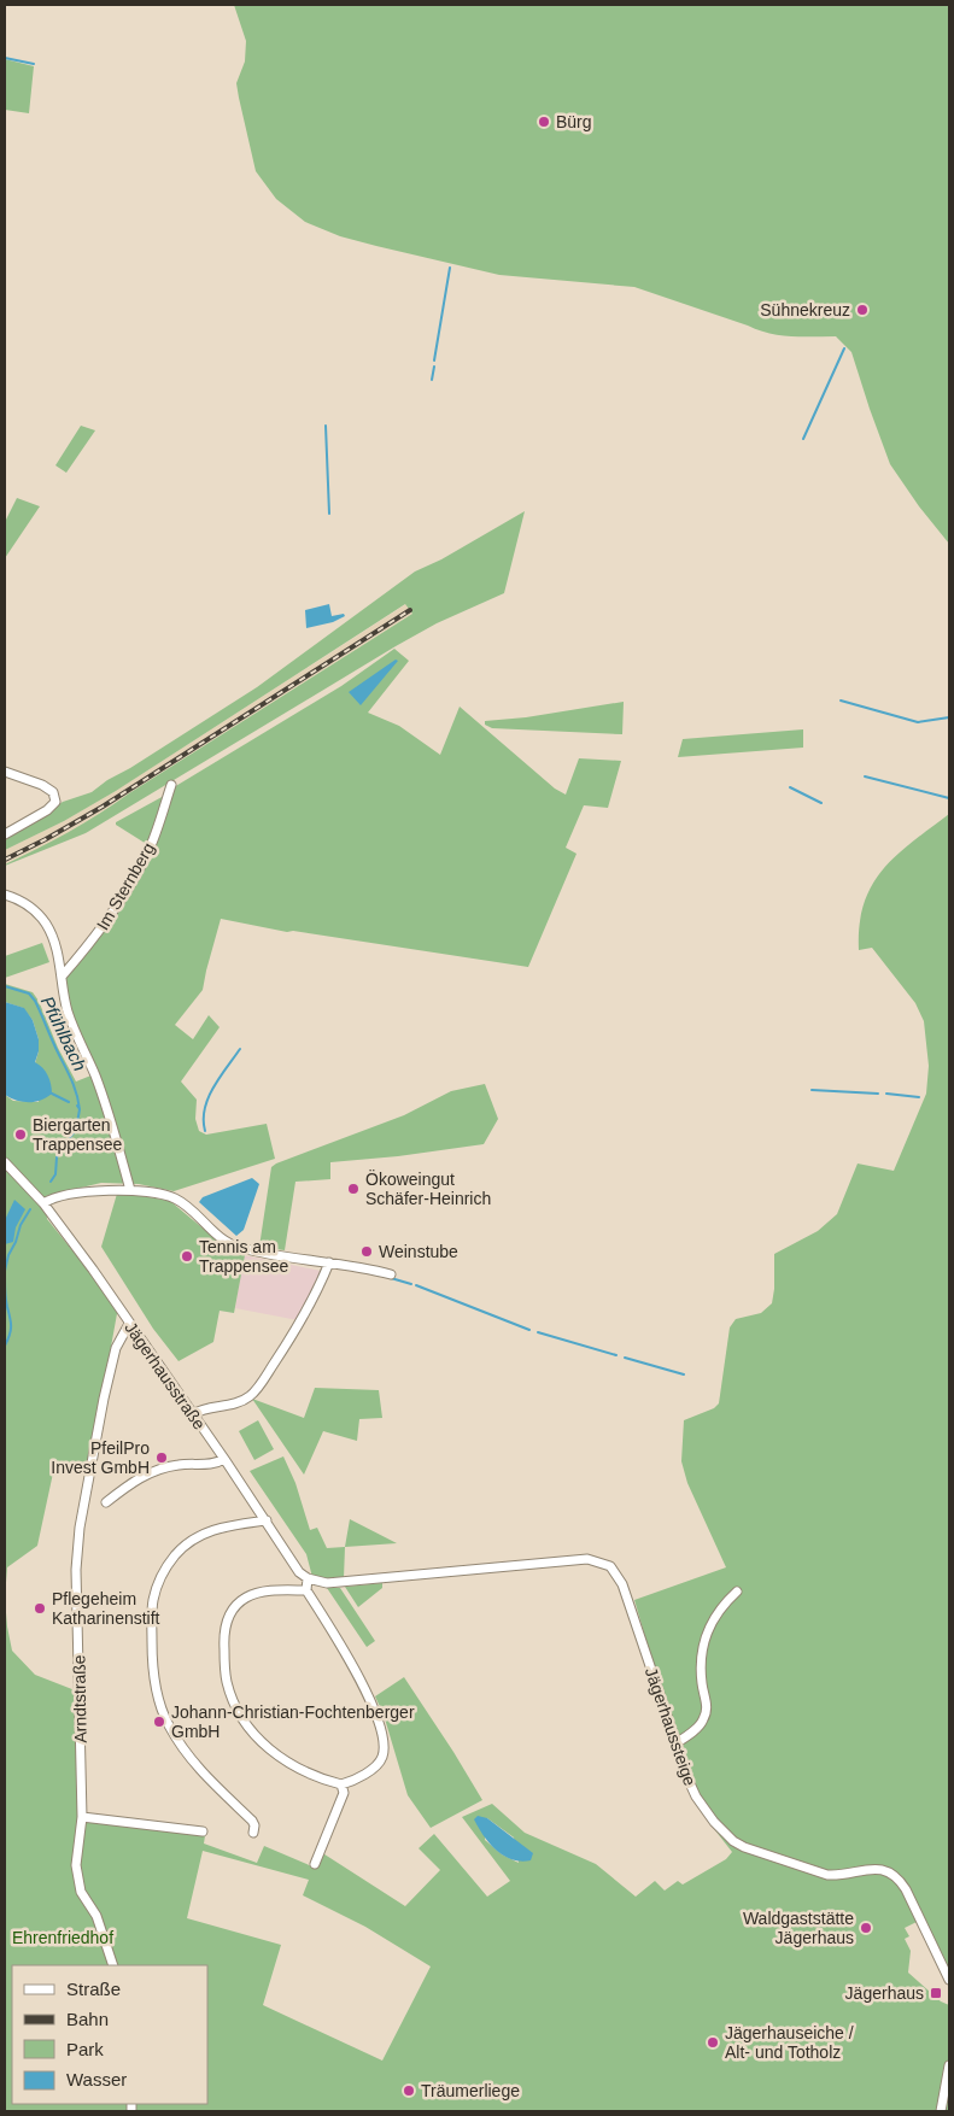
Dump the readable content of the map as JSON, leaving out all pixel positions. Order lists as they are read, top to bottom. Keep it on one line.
{"streets":{"street":["Im Sternberg","Jägerhausstraße","Arndtstraße","Jägerhaussteige"]},"crossings":[["Jägerhausstraße","Arndtstraße"],["Jägerhausstraße","Jägerhaussteige"]],"water":["Pfühlbach"],"parks":["Ehrenfriedhof"],"places":{"other":["Bürg","Sühnekreuz","Biergarten Trappensee","Ökoweingut Schäfer-Heinrich","Weinstube","Tennis am Trappensee","PfeilPro Invest GmbH","Pflegeheim Katharinenstift","Johann-Christian-Fochtenberger GmbH","Waldgaststätte Jägerhaus","Jägerhauseiche / Alt- und Totholz","Träumerliege"],"transit":["Jägerhaus"]},"legend":["Straße","Bahn","Park","Wasser"]}
